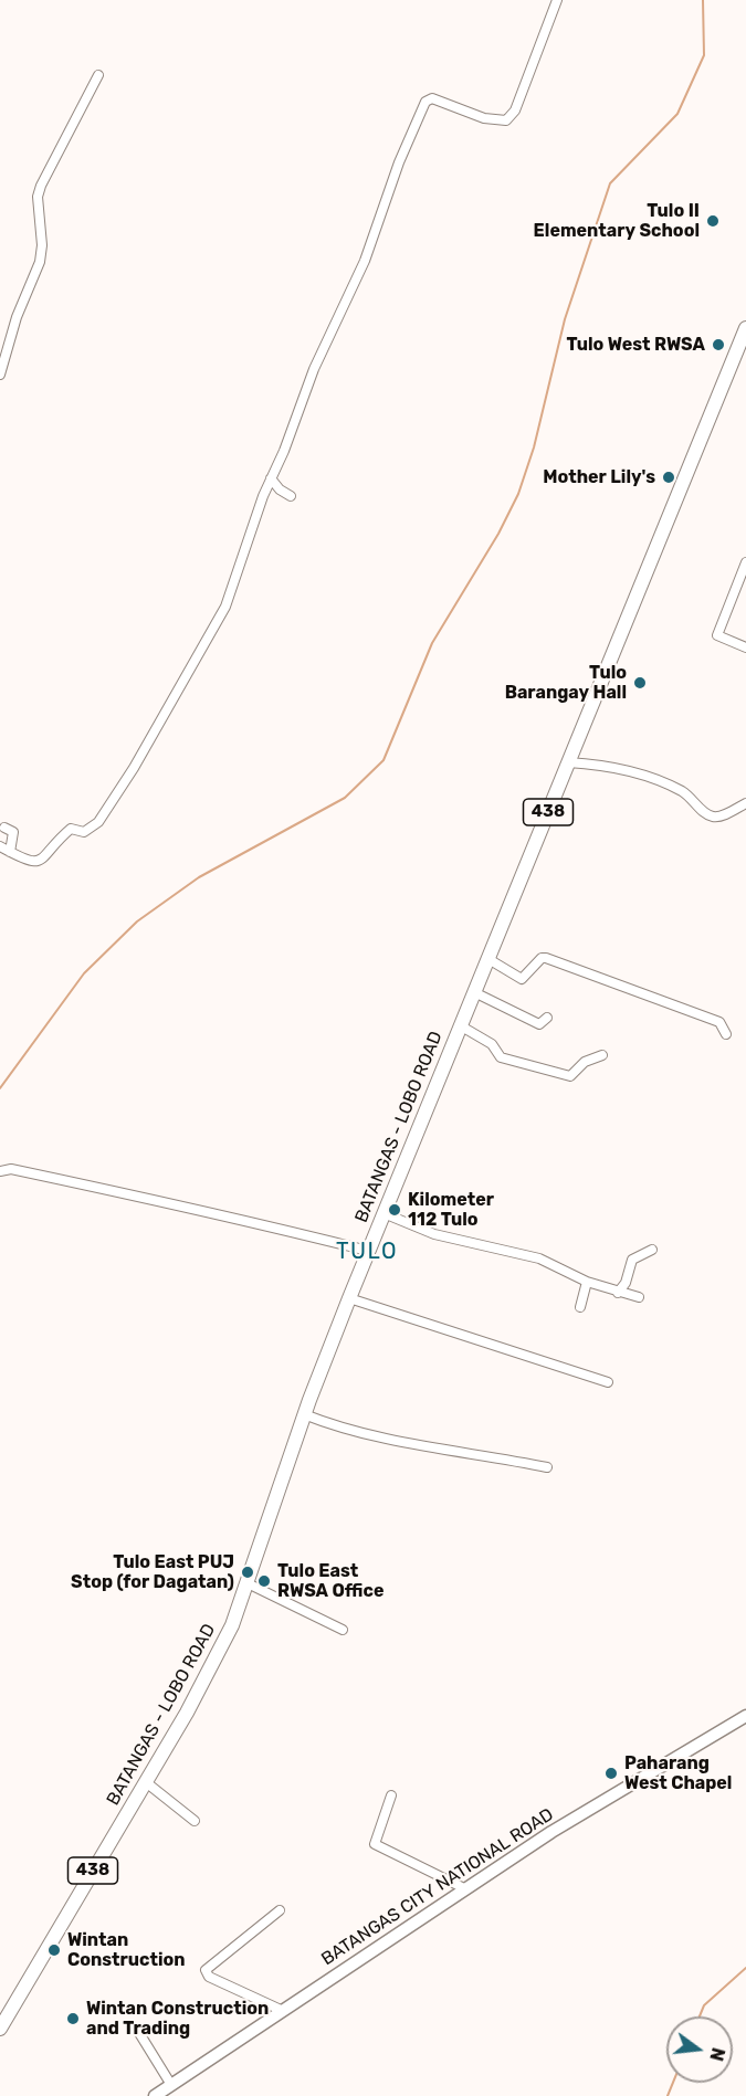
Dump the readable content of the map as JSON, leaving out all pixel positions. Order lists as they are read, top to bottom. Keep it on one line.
{"streets":{"main road":["438","BATANGAS - LOBO ROAD"],"street":["BATANGAS CITY NATIONAL ROAD"]},"districts":["TULO"],"places":["Tulo II Elementary School","Tulo West RWSA","Mother Lily's","Tulo Barangay Hall","Kilometer 112 Tulo","Tulo East PUJ Stop (for Dagatan)","Tulo East RWSA Office","Paharang West Chapel","Wintan Construction","Wintan Construction and Trading"],"north":"right"}
